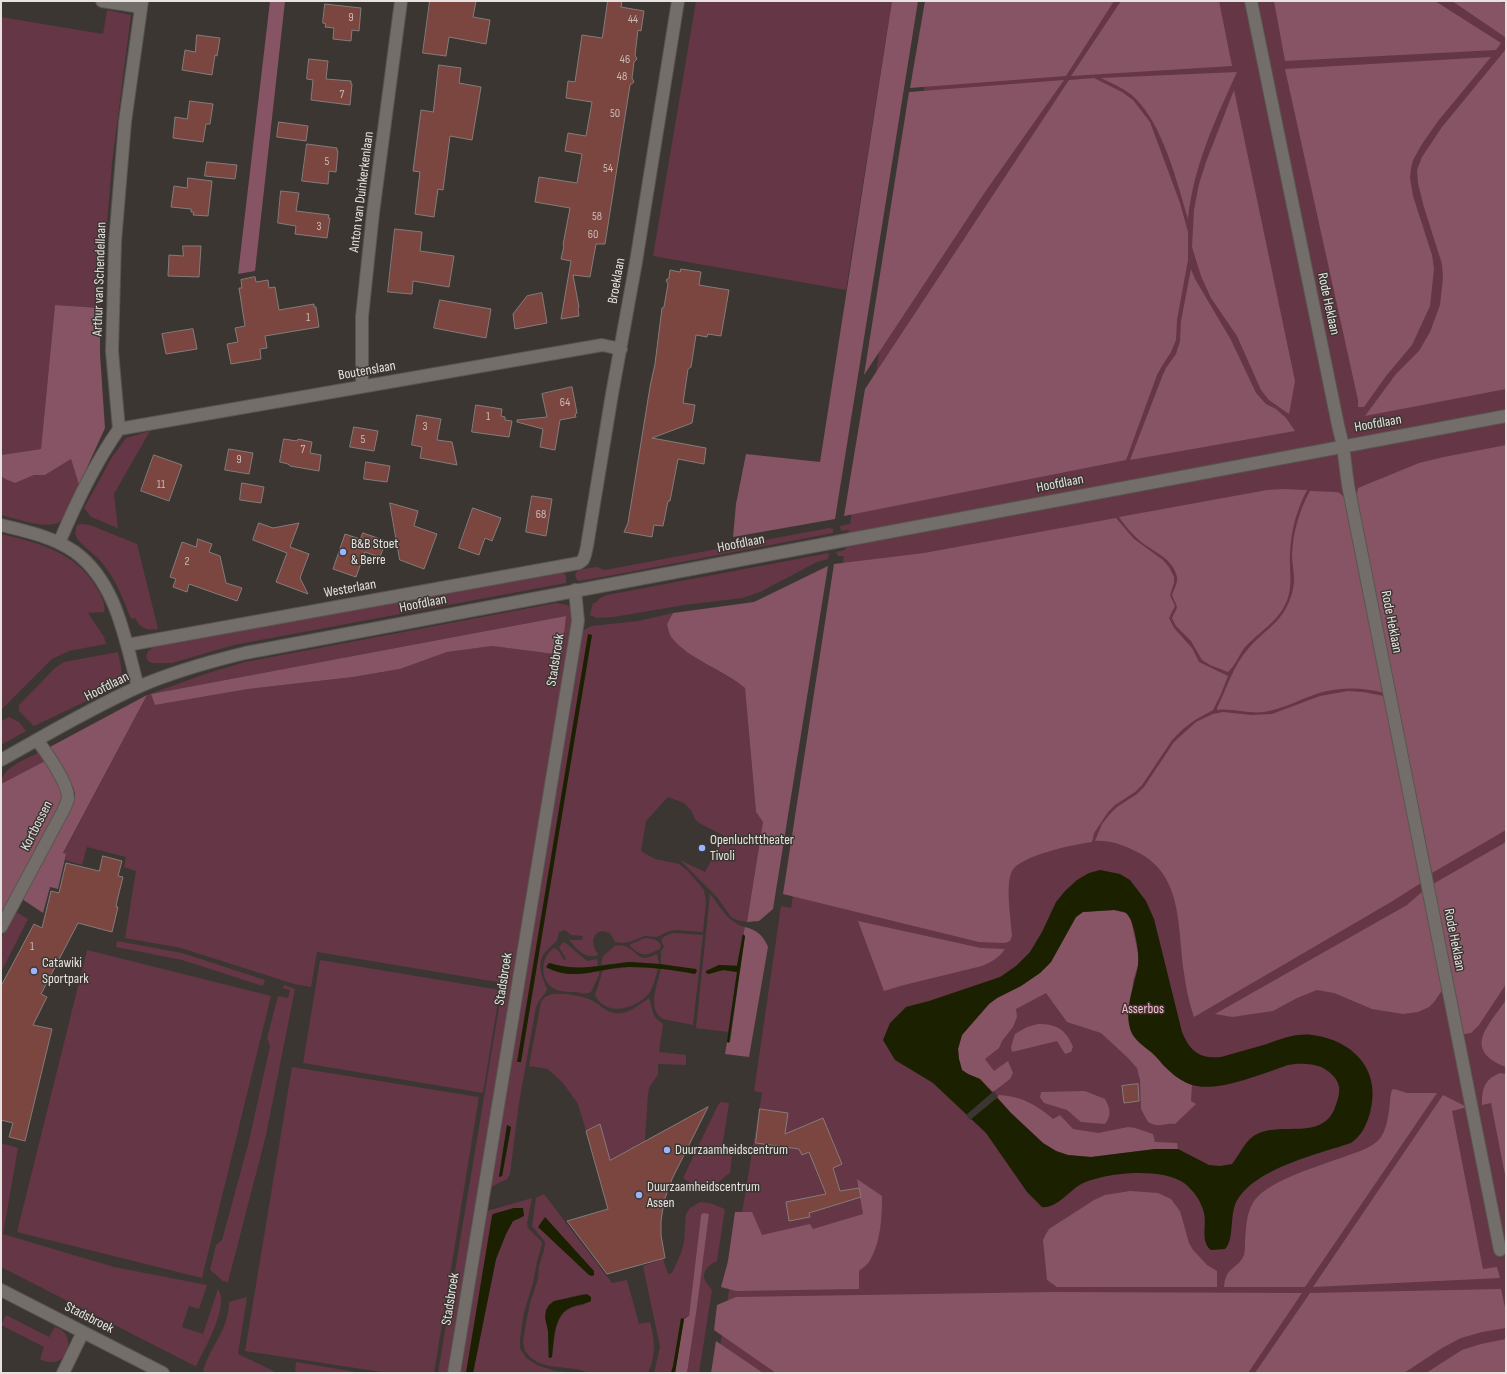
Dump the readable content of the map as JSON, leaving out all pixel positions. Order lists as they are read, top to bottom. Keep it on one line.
{"streets":{"street":["Anton van Duinkerkenlaan","Arthur van Schendellaan","Broeklaan","Rode Heklaan","Boutenslaan","Hoofdlaan","Westerlaan","Stadsbroek","Kortbossen"]},"crossings":[["Anton van Duinkerkenlaan","Boutenslaan"],["Arthur van Schendellaan","Boutenslaan"],["Broeklaan","Boutenslaan"],["Broeklaan","Westerlaan"],["Rode Heklaan","Hoofdlaan"],["Hoofdlaan","Stadsbroek"],["Hoofdlaan","Kortbossen"]],"parks":["Asserbos"],"places":["B&B Stoet & Berre","Openluchttheater Tivoli","Catawiki Sportpark","Duurzaamheidscentrum","Duurzaamheidscentrum Assen"],"house_numbers":["9","44","46","48","7","50","5","54","58","3","60","1","64","1","3","5","7","9","11","68","2","1"]}
